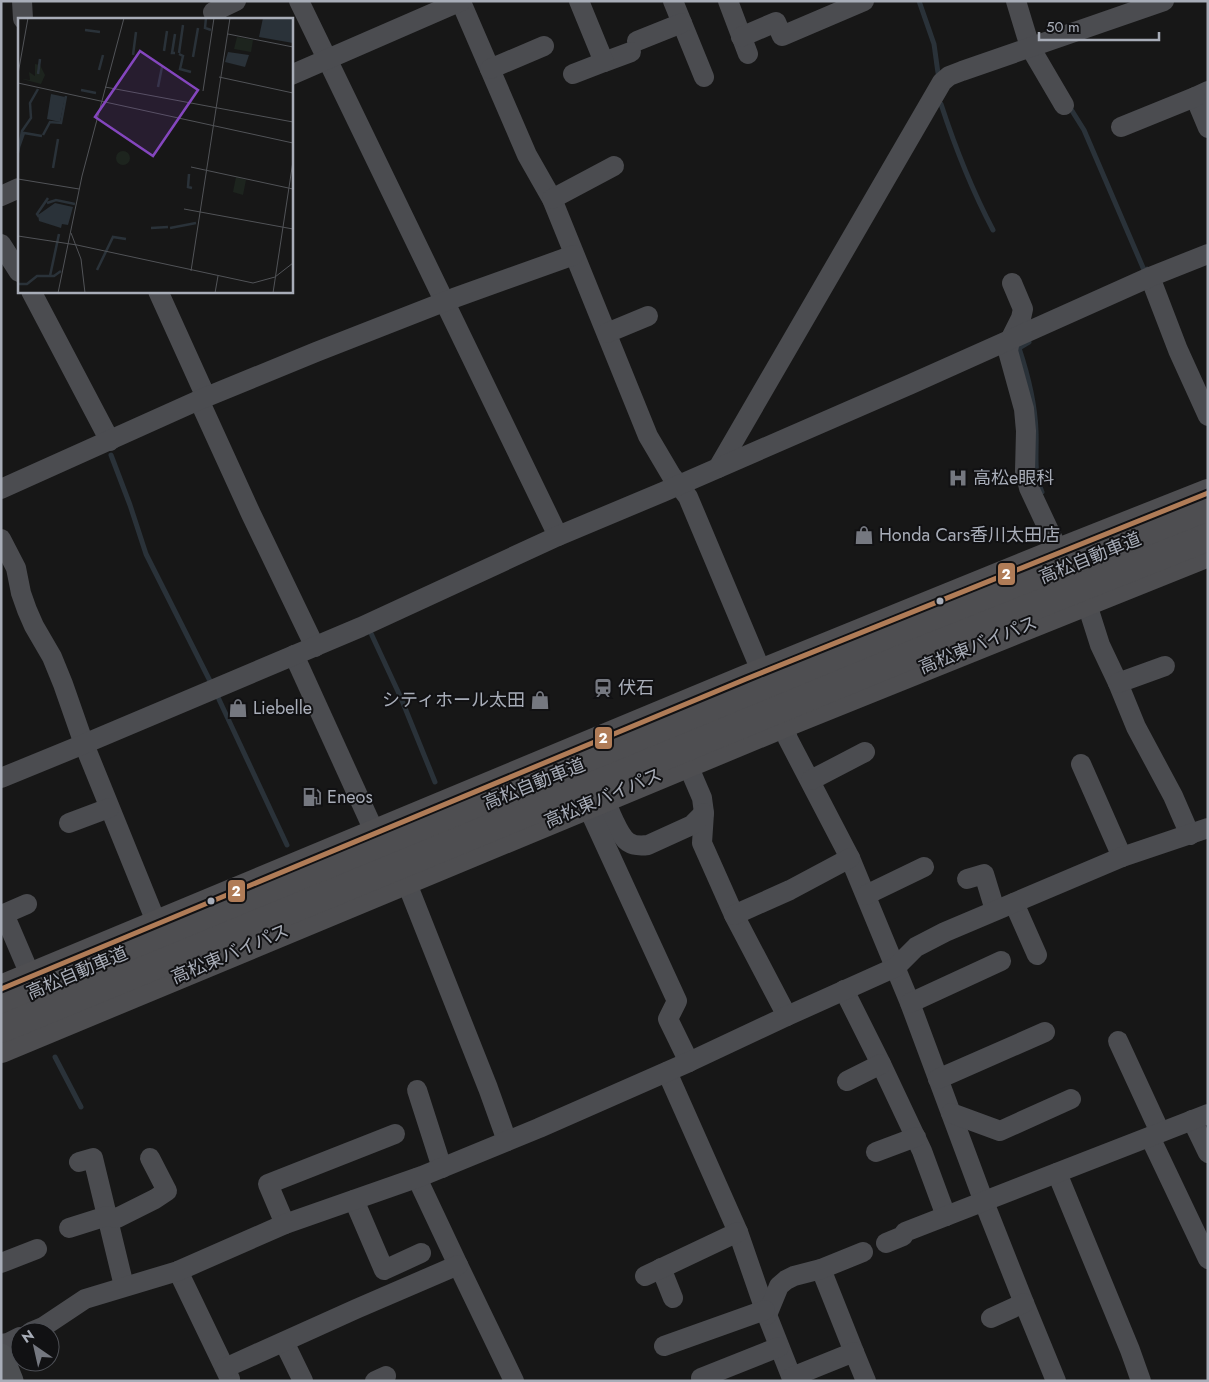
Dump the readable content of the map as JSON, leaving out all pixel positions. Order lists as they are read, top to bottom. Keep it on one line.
{"streets":{"highway":["高松自動車道","高松東バイパス"]},"crossings":[["高松自動車道","高松東バイパス"]],"places":{"hospital":["高松e眼科"],"shop":["Honda Cars香川太田店","シティホール太田","Liebelle"],"station":["伏石"],"fuel station":["Eneos"]},"lines":["transit line 2"],"scale_bar":"50 m","north":"top left"}
